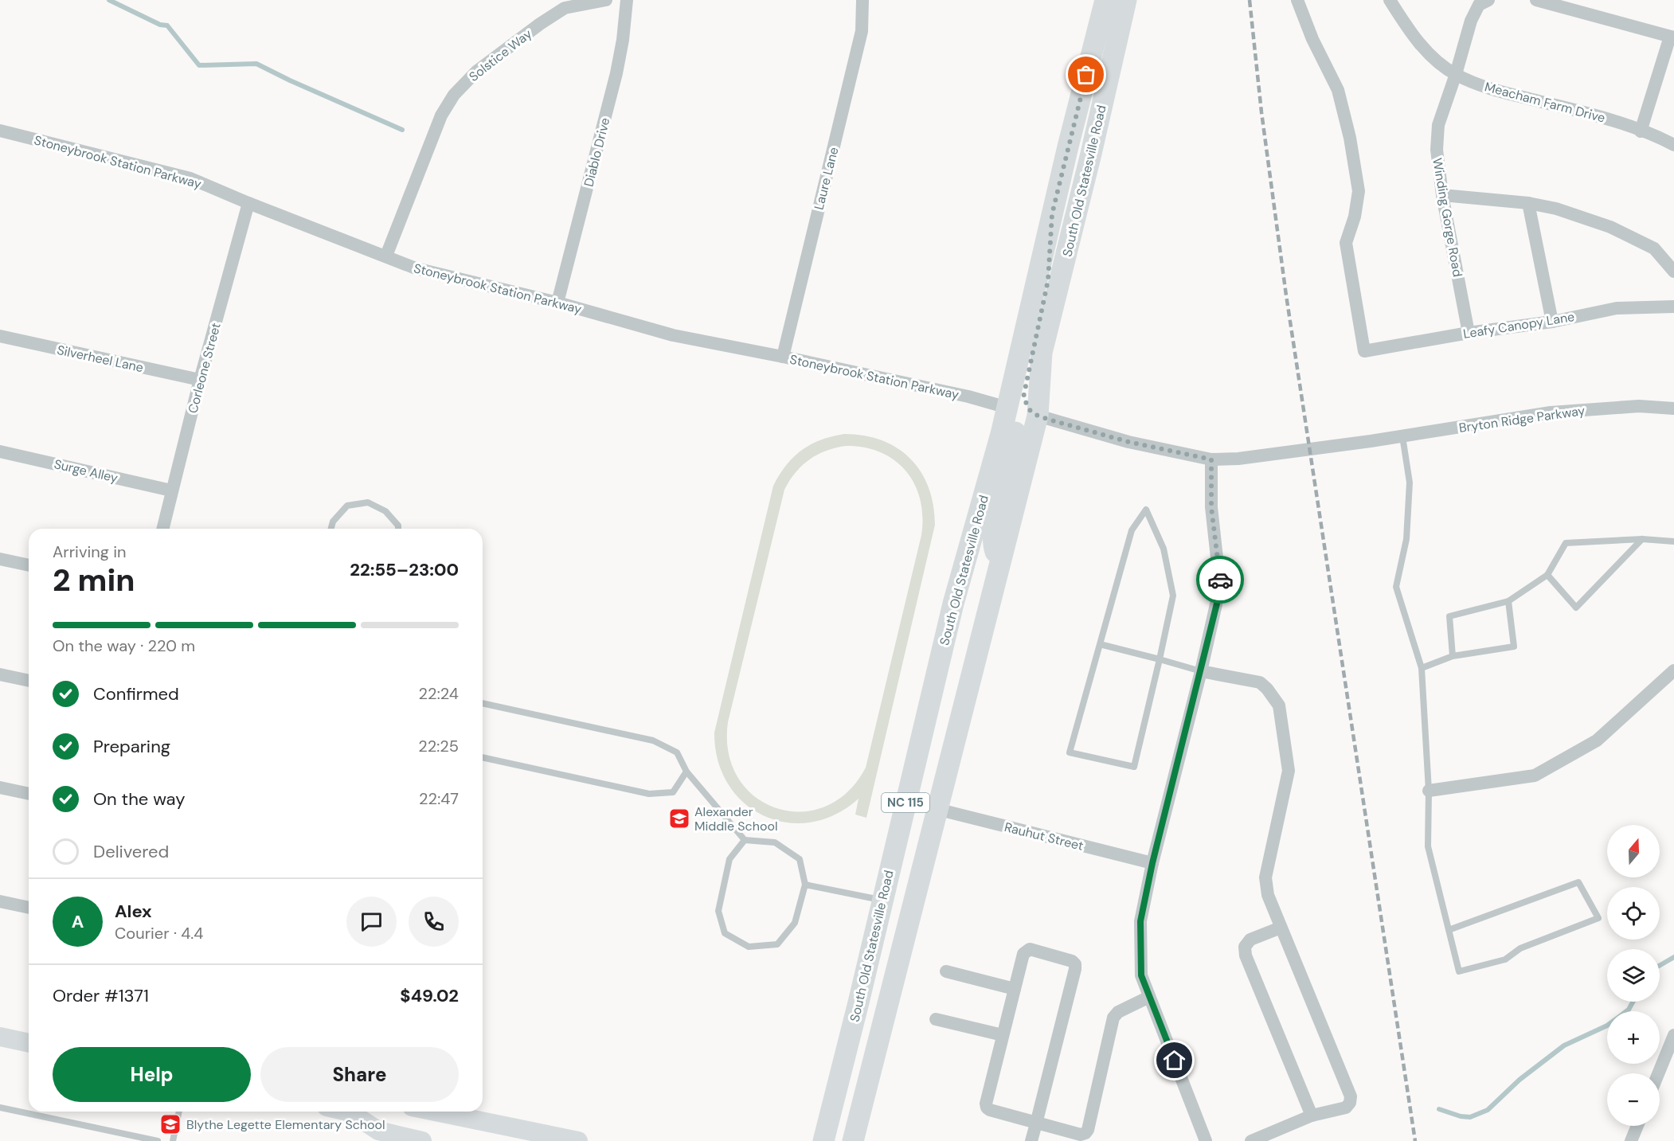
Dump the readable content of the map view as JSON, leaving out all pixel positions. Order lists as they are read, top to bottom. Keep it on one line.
{"streets":{"main road":["South Old Statesville Road","NC 115"],"street":["Solstice Way","Meacham Farm Drive","Diablo Drive","Stoneybrook Station Parkway","Laure Lane","Winding Gorge Road","Leafy Canopy Lane","Silverheel Lane","Corleone Street","Bryton Ridge Parkway","Surge Alley","Rauhut Street"]},"crossings":[["Solstice Way","Stoneybrook Station Parkway"],["Meacham Farm Drive","Winding Gorge Road"],["Diablo Drive","Stoneybrook Station Parkway"],["Stoneybrook Station Parkway","Laure Lane"],["Stoneybrook Station Parkway","South Old Statesville Road"],["Stoneybrook Station Parkway","Corleone Street"],["South Old Statesville Road","Bryton Ridge Parkway"],["South Old Statesville Road","Rauhut Street"],["Winding Gorge Road","Leafy Canopy Lane"],["Silverheel Lane","Corleone Street"],["Corleone Street","Surge Alley"]],"places":{"school or university":["Alexander Middle School","Blythe Legette Elementary School"]},"north":"top","page":{"heading":["2 min","Arriving in","22:55–23:00"],"panel":["Alex","Courier · 4.4","Order #1371","$49.02"],"bar":"On the way · 220 m","list":[["Confirmed","22:24"],["Preparing","22:25"],["On the way","22:47"],"Delivered"],"map_buttons":["+","−"],"round":"A","buttons":["Help","Share"]}}
